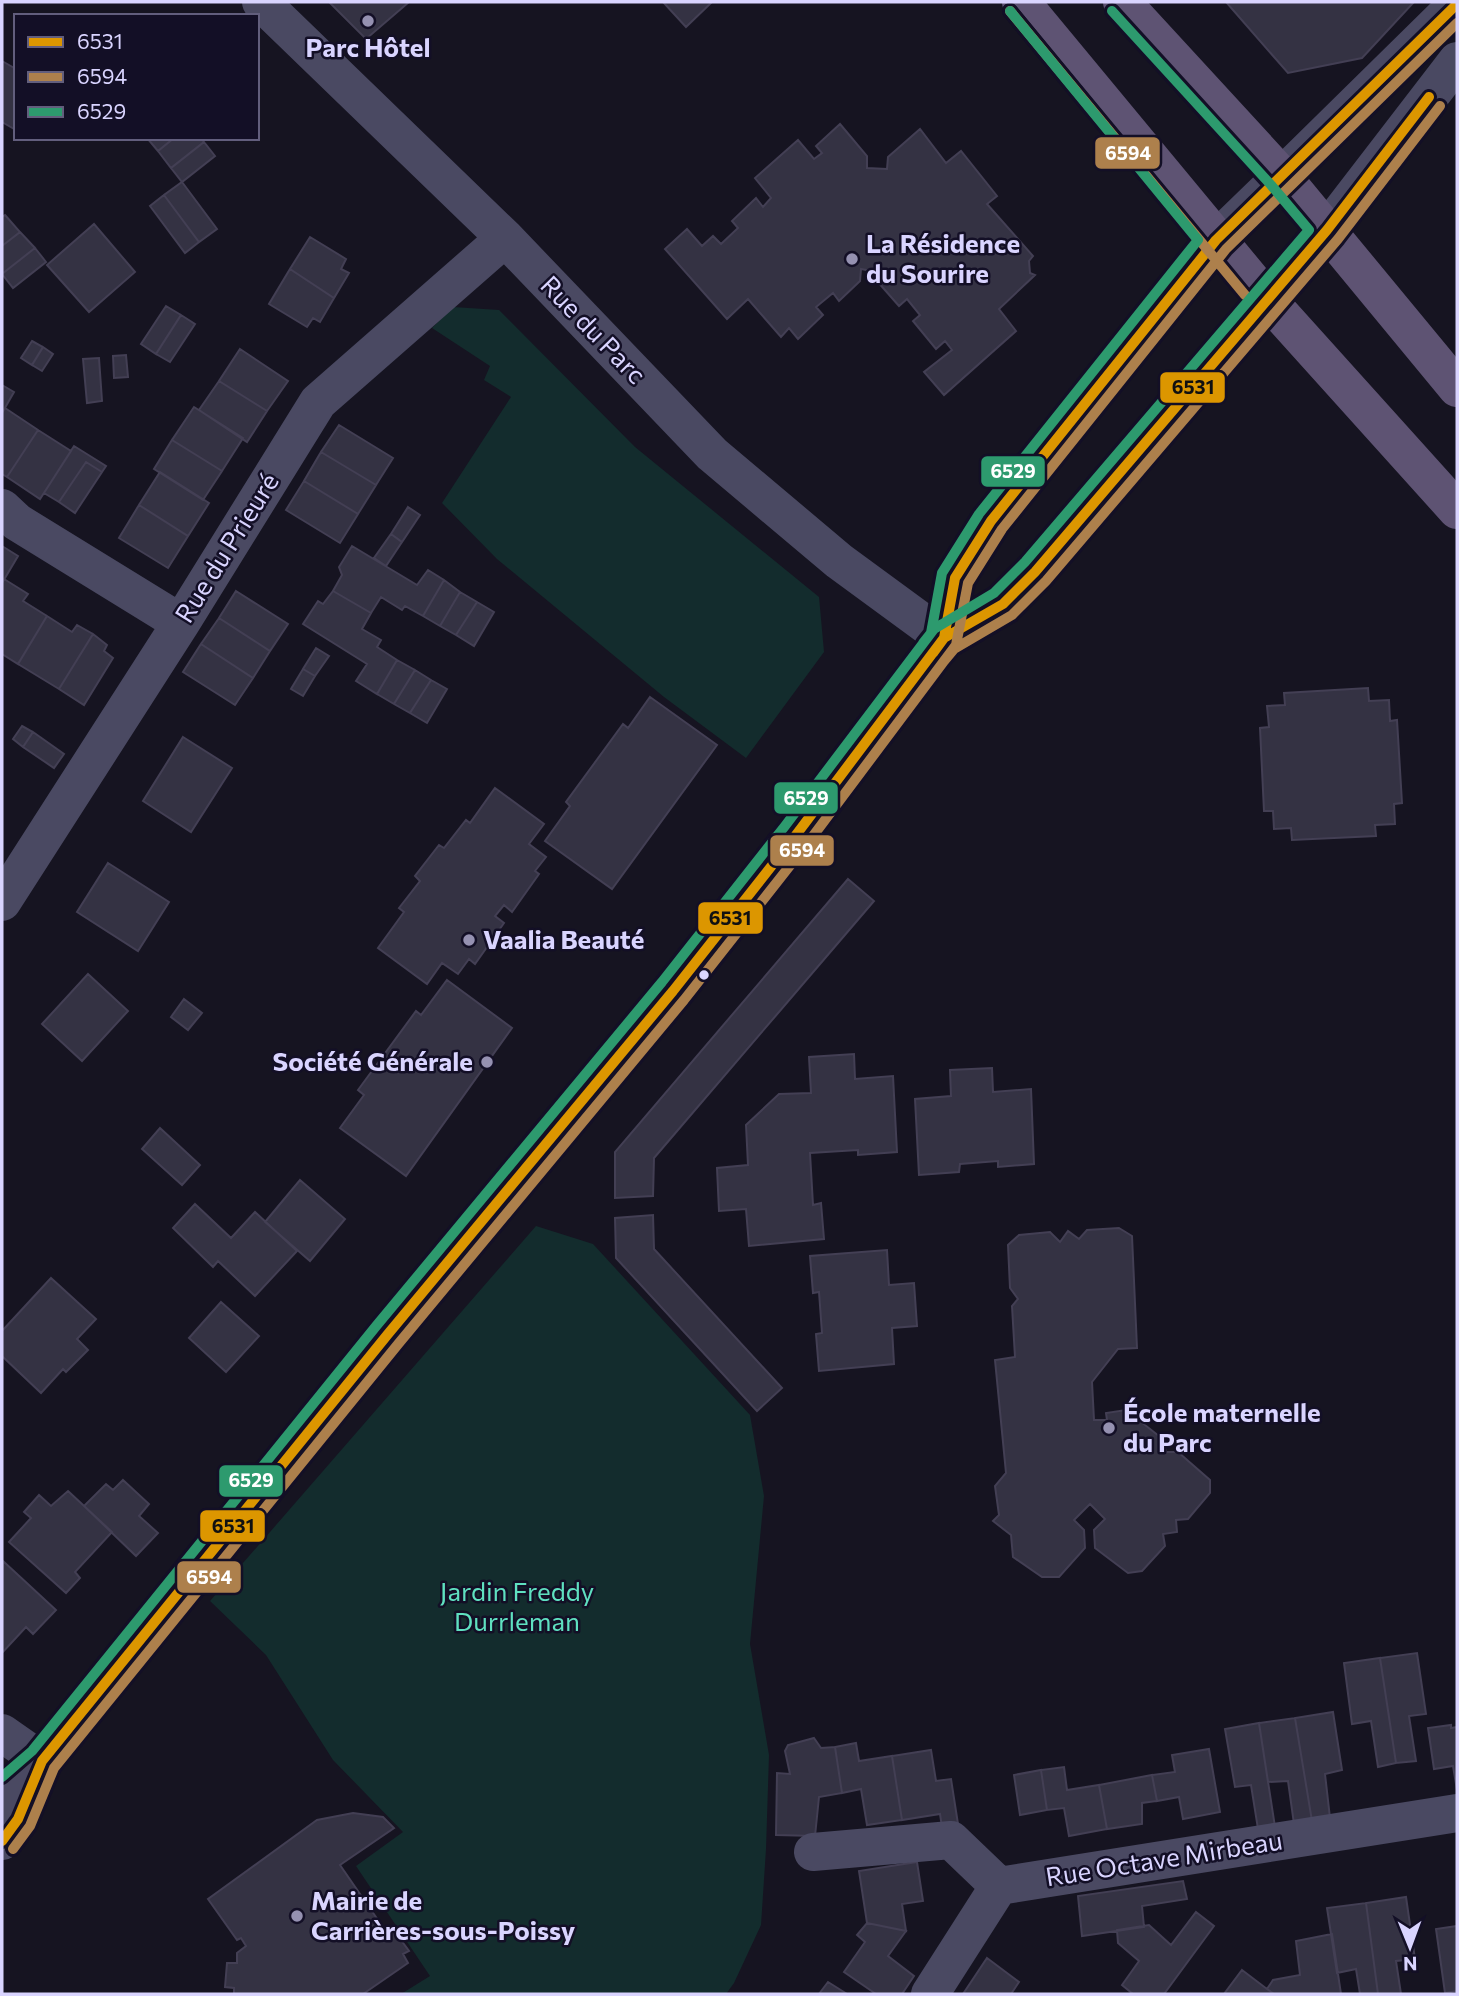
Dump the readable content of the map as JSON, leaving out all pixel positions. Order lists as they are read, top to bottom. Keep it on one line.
{"streets":{"street":["Rue du Parc","Rue du Prieuré","Rue Octave Mirbeau"]},"crossings":[["Rue du Parc","Rue du Prieuré"]],"parks":["Jardin Freddy Durrleman"],"places":["Parc Hôtel","La Résidence du Sourire","Vaalia Beauté","Société Générale","École maternelle du Parc","Mairie de Carrières-sous-Poissy"],"lines":["transit line 6531","transit line 6594","transit line 6529"],"legend":["6531","6594","6529"],"north":"bottom"}
